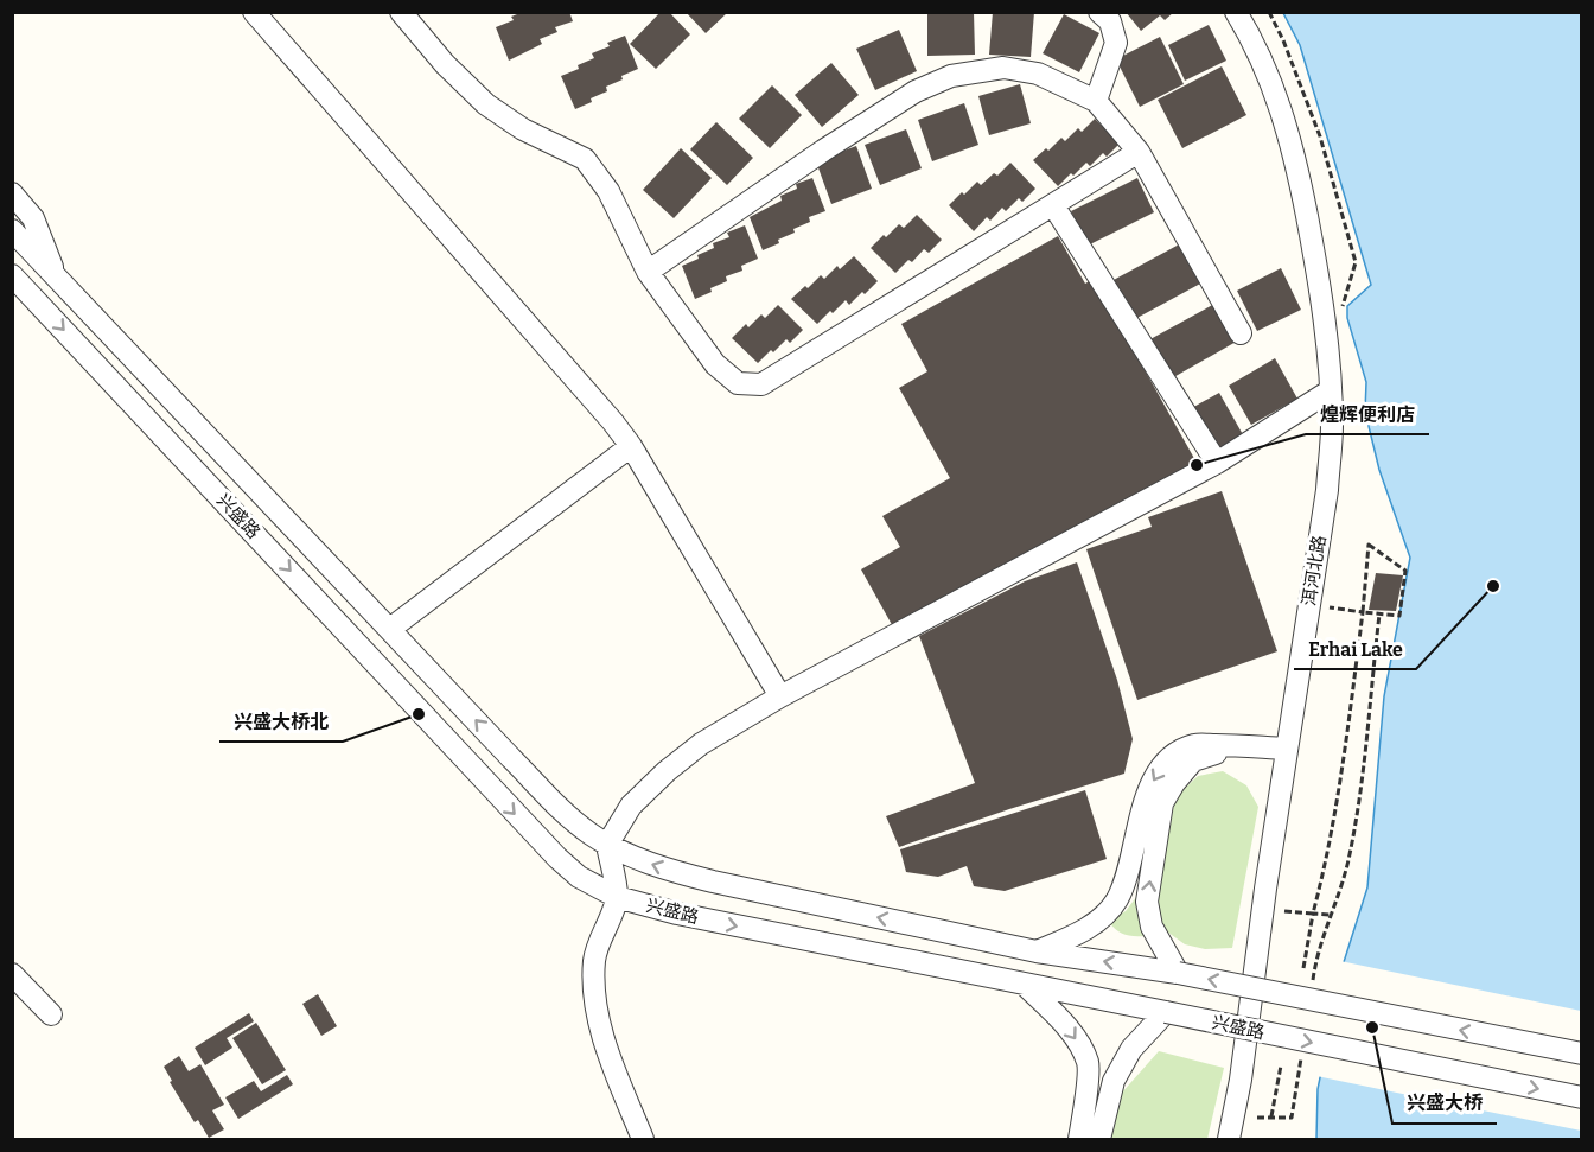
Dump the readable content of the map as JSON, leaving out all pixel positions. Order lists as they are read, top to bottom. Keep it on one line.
{"streets":{"street":["兴盛路","洱河北路"]},"places":["煌辉便利店","Erhai Lake","兴盛大桥北","兴盛大桥"]}
